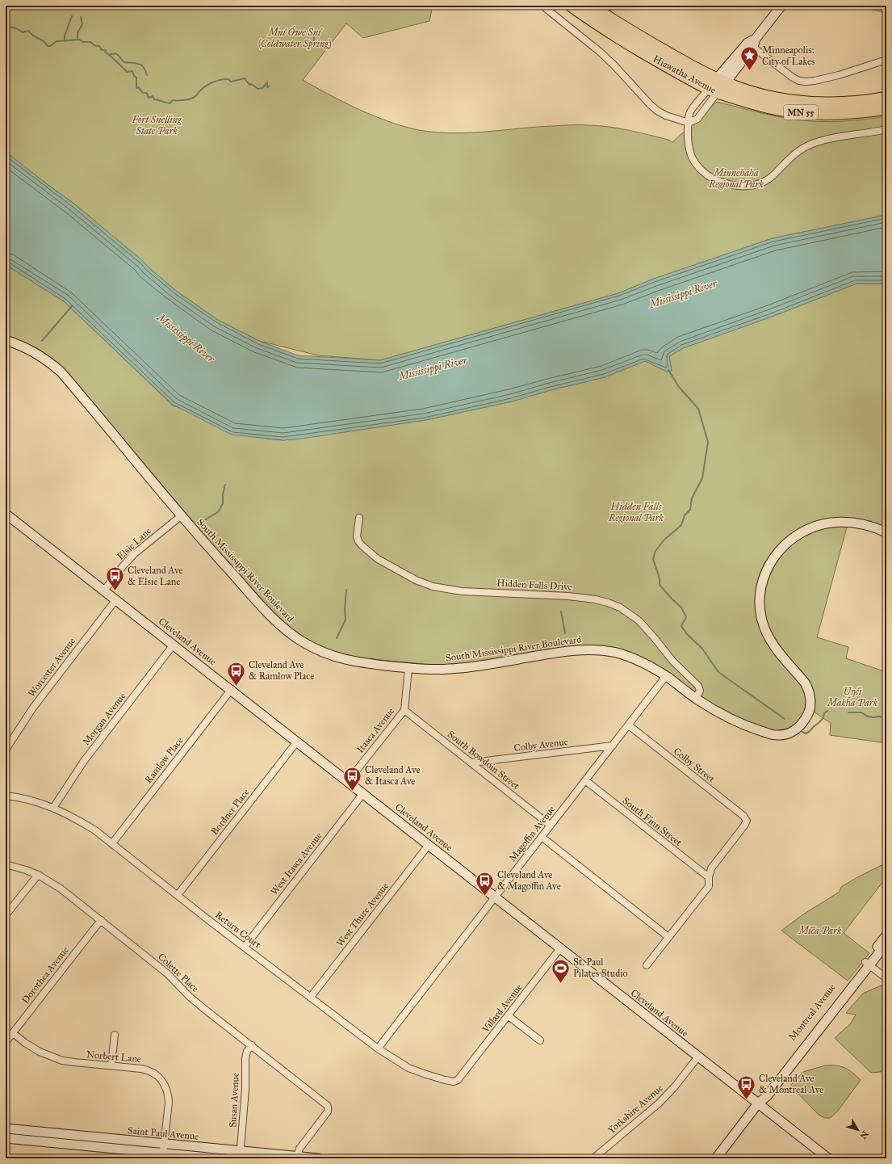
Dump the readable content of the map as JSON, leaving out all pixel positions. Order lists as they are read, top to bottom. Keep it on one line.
{"streets":{"highway":["Hiawatha Avenue","MN 55"],"street":["Elsie Lane","South Mississippi River Boulevard","Hidden Falls Drive","Cleveland Avenue","Worcester Avenue","Morgan Avenue","Itasca Avenue","Colby Avenue","Ramlow Place","South Bowdoin Street","Colby Street","Bordner Place","South Finn Street","Magoffin Avenue","West Itasca Avenue","West Thure Avenue","Return Court","Colette Place","Dorothea Avenue","Villard Avenue","Montreal Avenue","Norbert Lane","Susan Avenue","Yorkshire Avenue","Saint Paul Avenue"]},"crossings":[["Elsie Lane","South Mississippi River Boulevard"],["Elsie Lane","Cleveland Avenue"],["South Mississippi River Boulevard","Hidden Falls Drive"],["South Mississippi River Boulevard","Itasca Avenue"],["South Mississippi River Boulevard","Magoffin Avenue"],["Cleveland Avenue","Worcester Avenue"],["Cleveland Avenue","Morgan Avenue"],["Cleveland Avenue","Itasca Avenue"],["Cleveland Avenue","Ramlow Place"],["Cleveland Avenue","Bordner Place"],["Cleveland Avenue","Magoffin Avenue"],["Cleveland Avenue","West Itasca Avenue"],["Cleveland Avenue","West Thure Avenue"],["Cleveland Avenue","Villard Avenue"],["Cleveland Avenue","Montreal Avenue"],["Cleveland Avenue","Yorkshire Avenue"],["Morgan Avenue","Return Court"],["Itasca Avenue","South Bowdoin Street"],["Colby Avenue","South Bowdoin Street"],["Colby Avenue","Magoffin Avenue"],["Ramlow Place","Return Court"],["South Bowdoin Street","Magoffin Avenue"],["Colby Street","South Finn Street"],["Colby Street","Magoffin Avenue"],["Bordner Place","Return Court"],["South Finn Street","Magoffin Avenue"],["Magoffin Avenue","Return Court"],["West Itasca Avenue","Return Court"],["West Thure Avenue","Return Court"],["Return Court","Villard Avenue"],["Colette Place","Dorothea Avenue"],["Colette Place","Susan Avenue"],["Colette Place","Saint Paul Avenue"],["Dorothea Avenue","Norbert Lane"],["Norbert Lane","Saint Paul Avenue"],["Susan Avenue","Saint Paul Avenue"]],"water":["Mississippi River"],"parks":["Mní Ówe Sní (Coldwater Spring)","Fort Snelling State Park","Minnehaha Regional Park","Hidden Falls Regional Park","Uŋči Makȟa Park","Míča Park"],"places":{"place":["Minneapolis: City of Lakes"],"bus stop":["Cleveland Ave & Elsie Lane","Cleveland Ave & Ramlow Place","Cleveland Ave & Itasca Ave","Cleveland Ave & Magoffin Ave","Cleveland Ave & Montreal Ave"],"sports":["St. Paul Pilates Studio"]},"north":"bottom right"}
